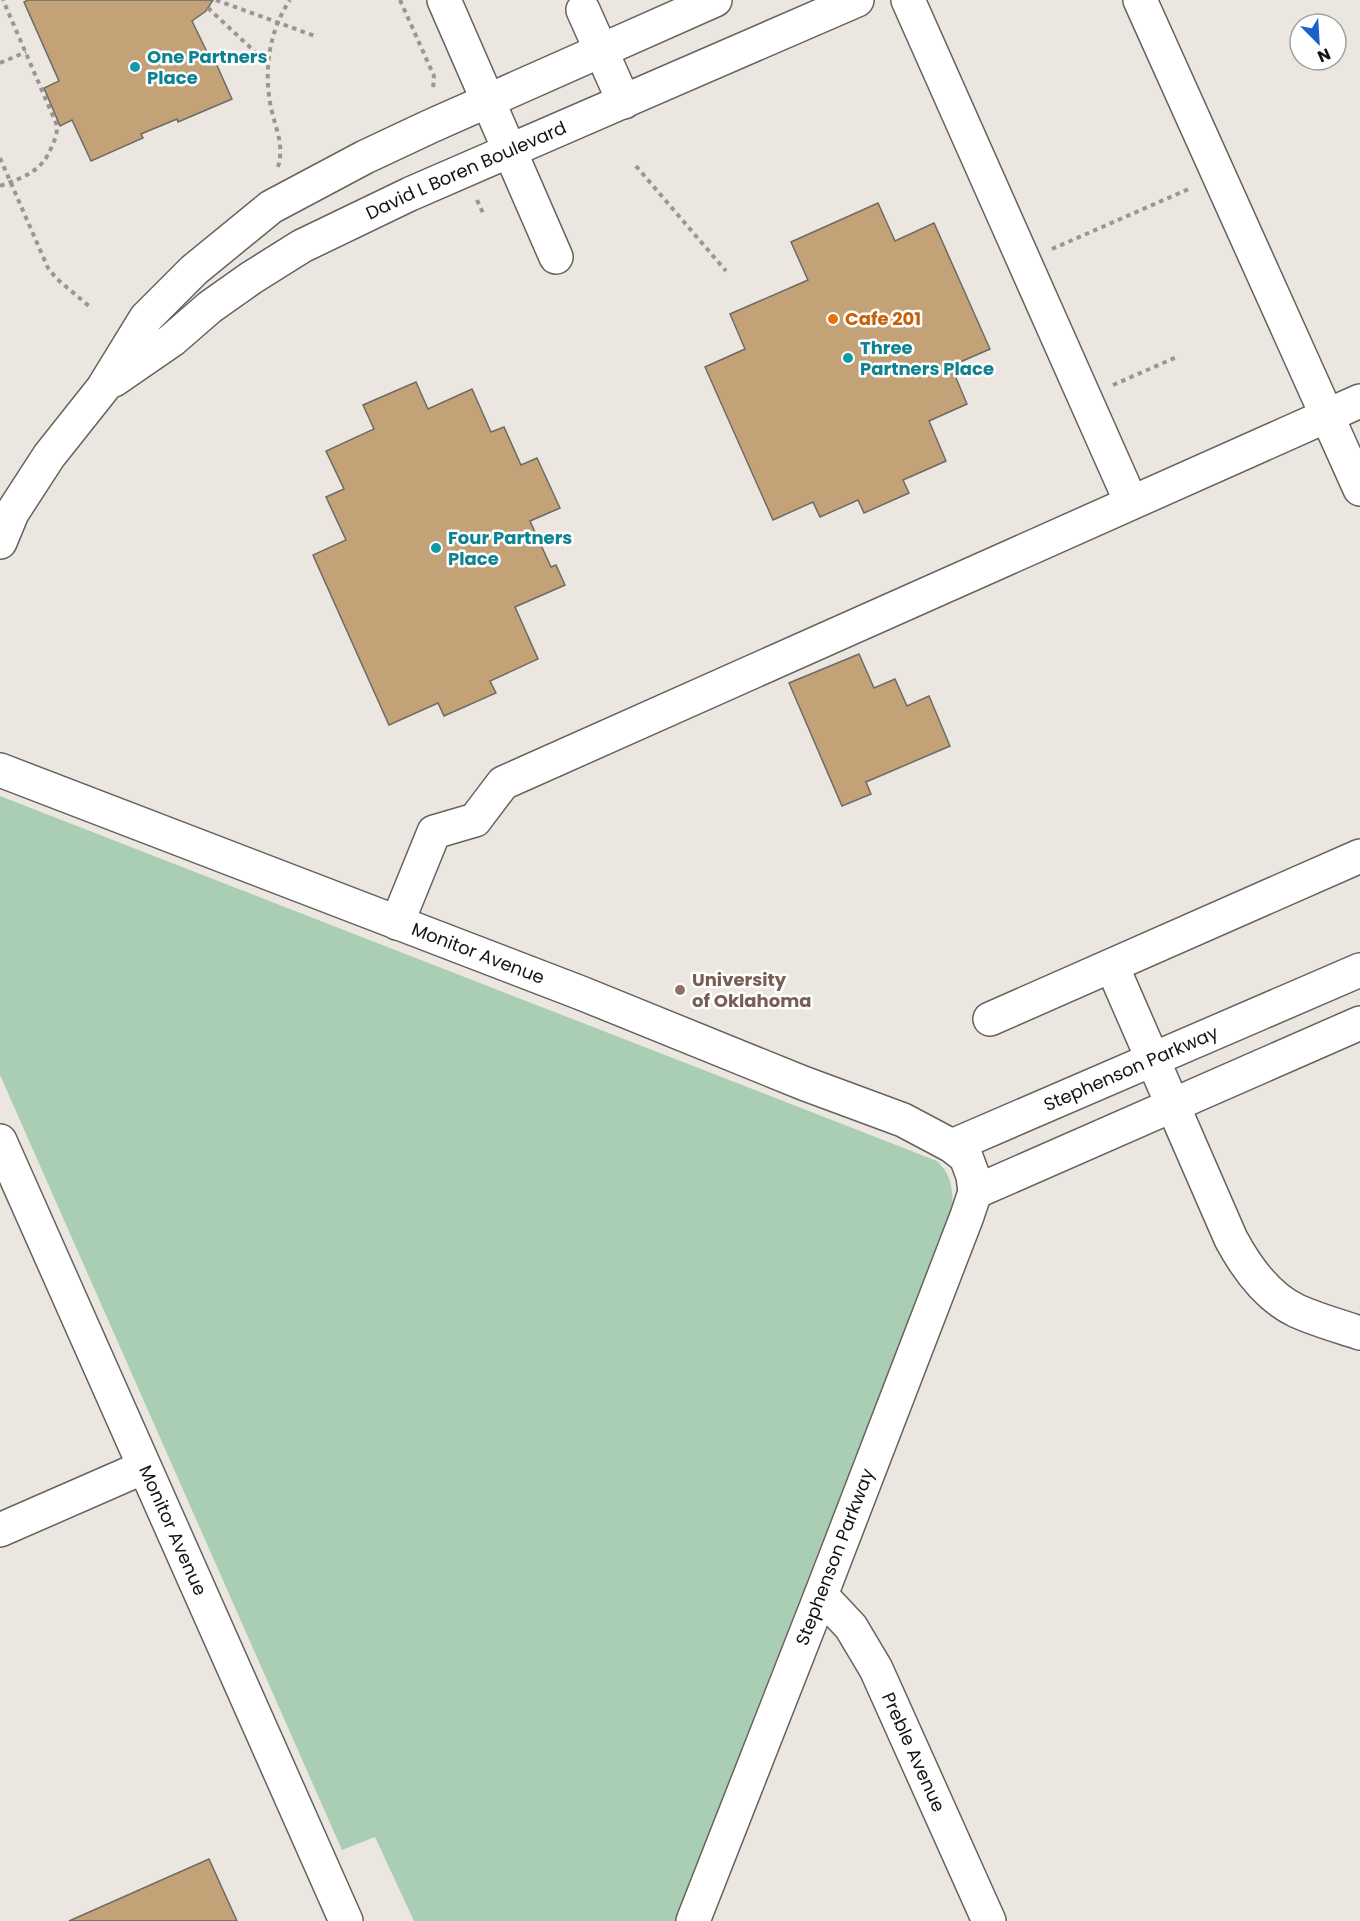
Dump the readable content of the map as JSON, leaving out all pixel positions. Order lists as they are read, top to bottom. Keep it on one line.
{"streets":{"street":["David L Boren Boulevard","Monitor Avenue","Stephenson Parkway","Preble Avenue"]},"crossings":[["Monitor Avenue","Stephenson Parkway"],["Stephenson Parkway","Preble Avenue"]],"places":["One Partners Place","Cafe 201","Three Partners Place","Four Partners Place","University of Oklahoma"],"north":"bottom right"}
